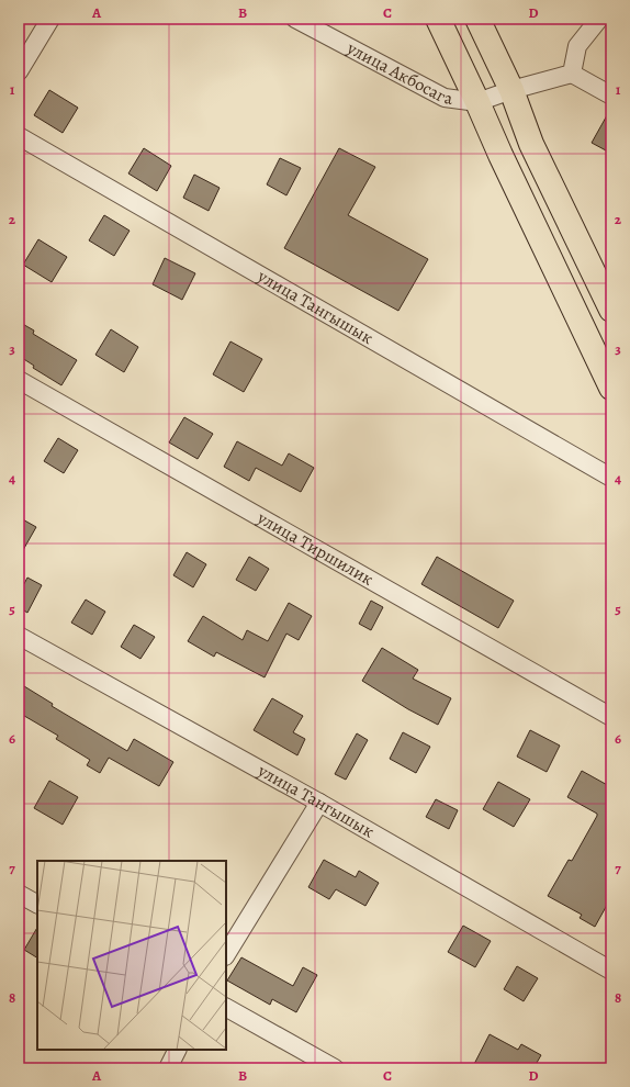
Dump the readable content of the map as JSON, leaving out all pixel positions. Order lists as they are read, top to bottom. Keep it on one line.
{"streets":{"street":["улица Акбосага","улица Тангышык","улица Тиршилик"]},"grid":{"columns":["A","B","C","D"],"rows":["1","2","3","4","5","6","7","8"]}}
